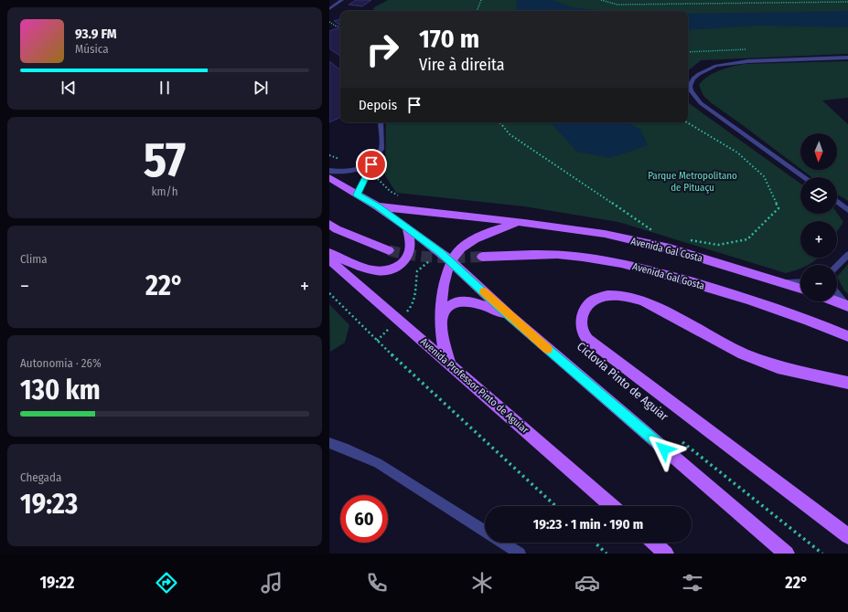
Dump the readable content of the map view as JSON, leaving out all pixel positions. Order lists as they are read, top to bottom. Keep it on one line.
{"streets":{"main road":["Avenida Gal Costa","Avenida Gal Gosta","Avenida Professor Pinto de Aguiar"]},"parks":["Parque Metropolitano de Pituaçu"],"north":"bottom","page":{"turn":["170 m","Vire à direita"],"song":["93.9 FM","Música"],"then":"Depois","tile":[["57","km/h"],"Clima",["Autonomia · 26%","130 km"],["Chegada","19:23"]],"map_buttons":["+","−"],"heat":["−","22°","+"],"limit":"60","trip":"19:23 · 1 min · 190 m","tabs":["19:22","22°"]}}
